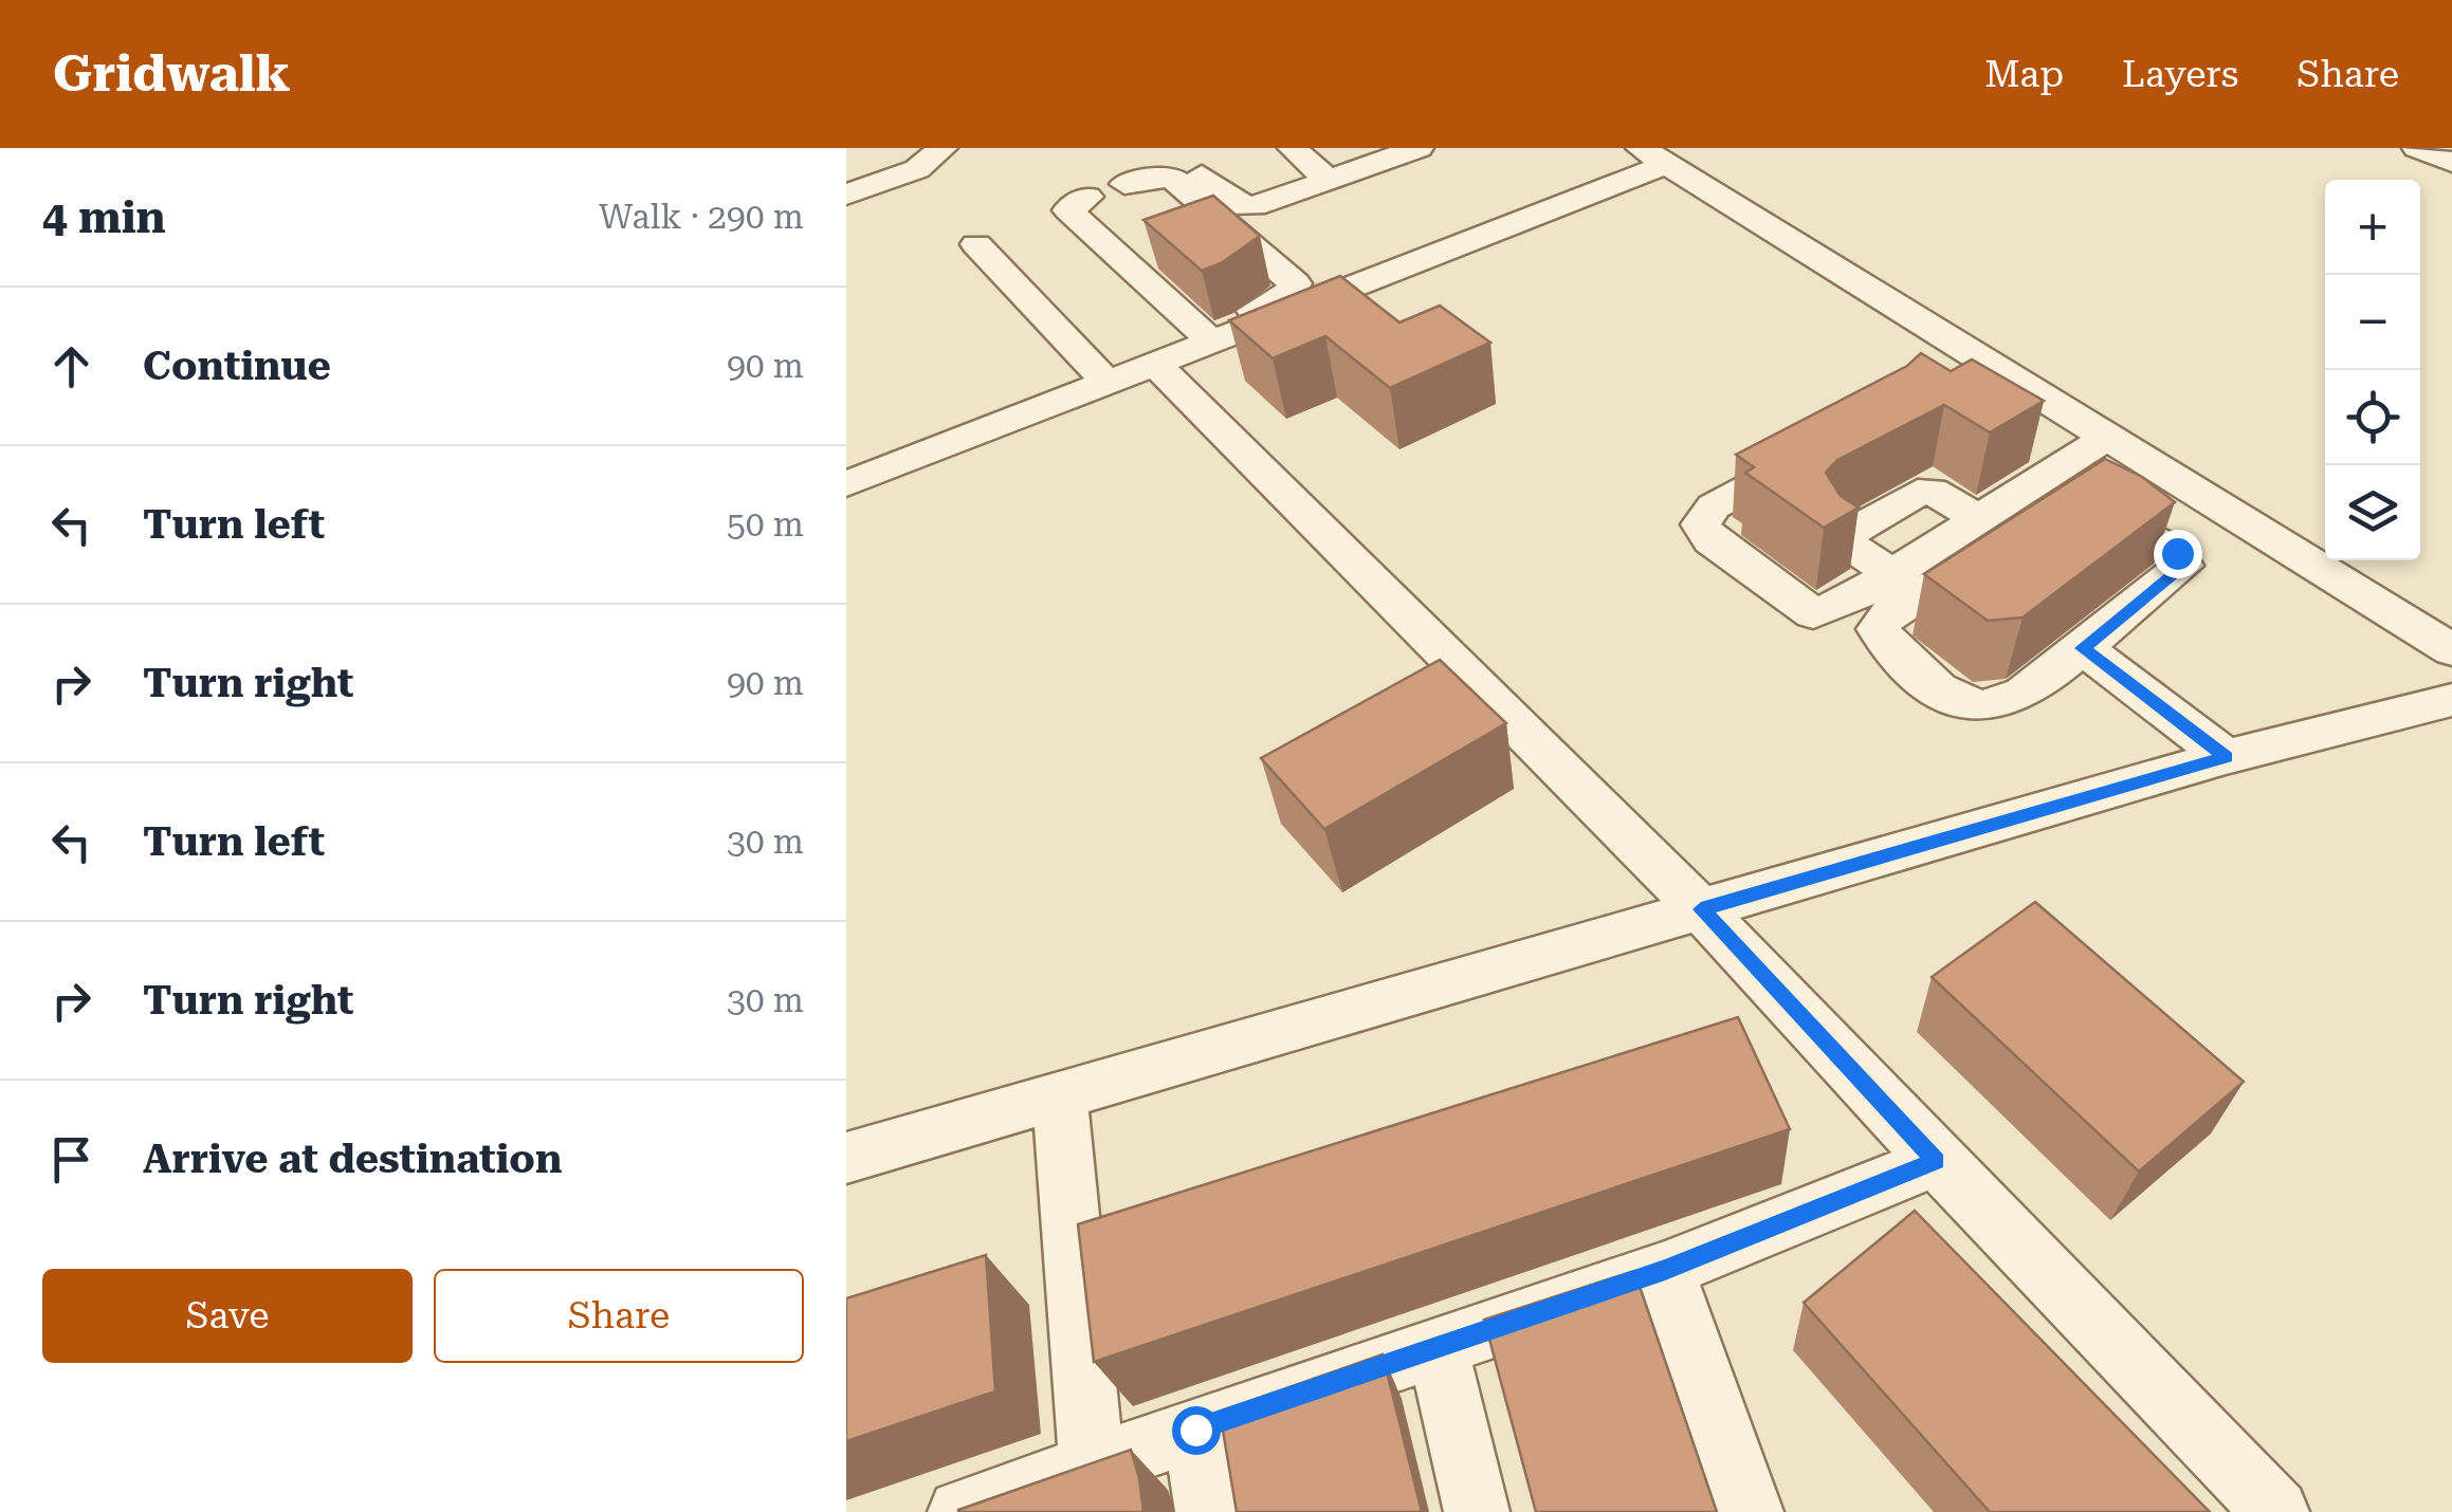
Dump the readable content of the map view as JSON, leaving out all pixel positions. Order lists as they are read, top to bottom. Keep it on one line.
{"page":{"header":"Gridwalk","nav":["Map","Layers","Share"],"heading":["4 min","Walk · 290 m"],"map_buttons":["+","−"],"list":[["Continue","90 m"],["Turn left","50 m"],["Turn right","90 m"],["Turn left","30 m"],["Turn right","30 m"],"Arrive at destination"],"buttons":["Save","Share"]}}
